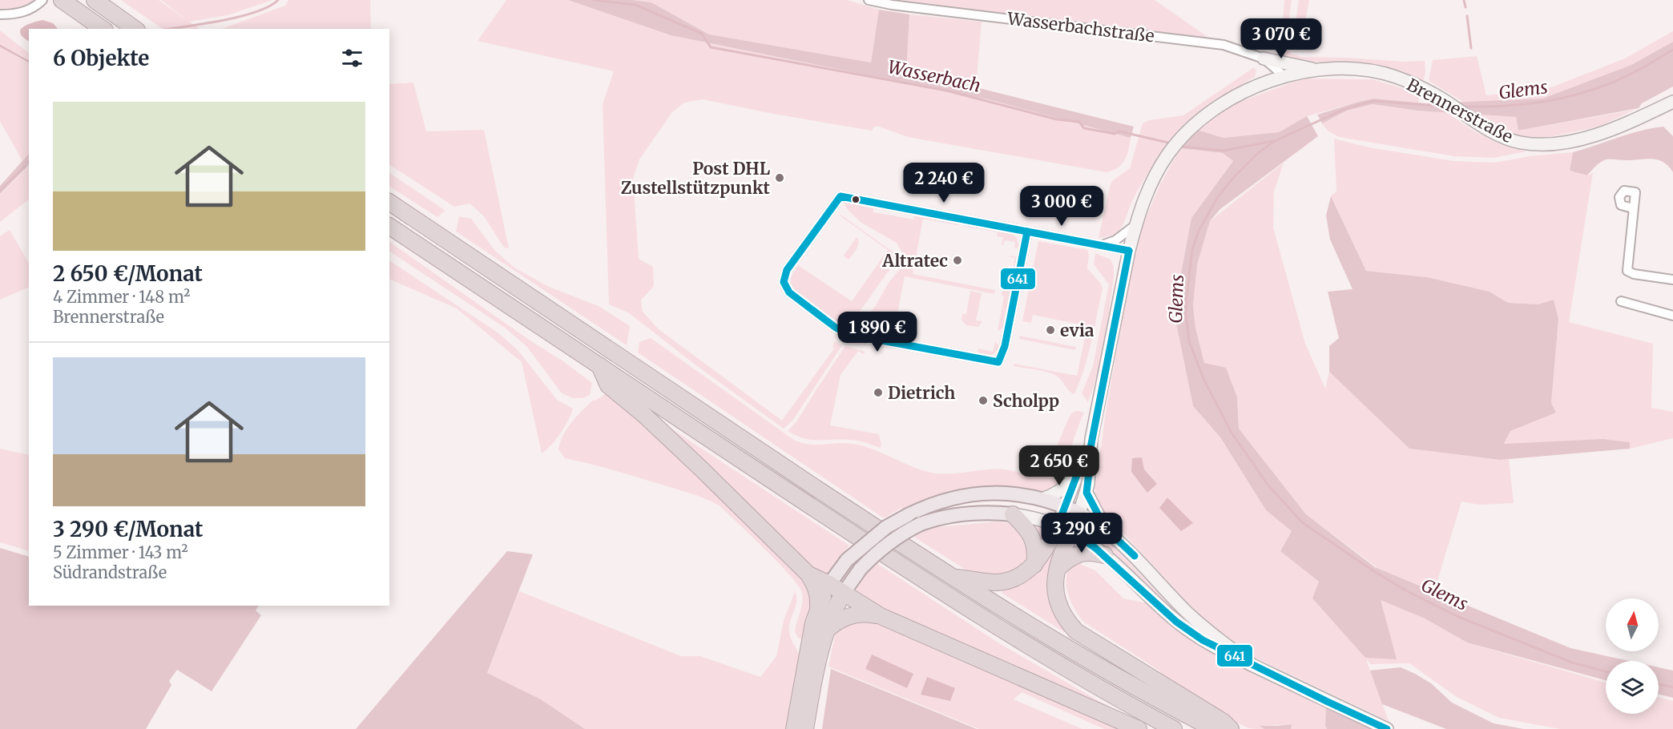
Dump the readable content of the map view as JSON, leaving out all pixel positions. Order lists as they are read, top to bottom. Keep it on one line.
{"streets":{"main road":["Brennerstraße"],"street":["Wasserbachstraße"]},"crossings":[["Wasserbachstraße","Brennerstraße"]],"water":["Wasserbach","Glems"],"places":["Post DHL Zustellstützpunkt","Altratec","evia","Dietrich","Scholpp"],"lines":["transit line 641"],"north":"top","page":{"price":["3 070 €","2 240 €","3 000 €","1 890 €","2 650 €","3 290 €"],"heading":"6 Objekte","list":[{"name":"2 650 €/Monat","note":"4 Zimmer · 148 m² · Brennerstraße"},{"name":"3 290 €/Monat","note":"5 Zimmer · 143 m² · Südrandstraße"}]}}
